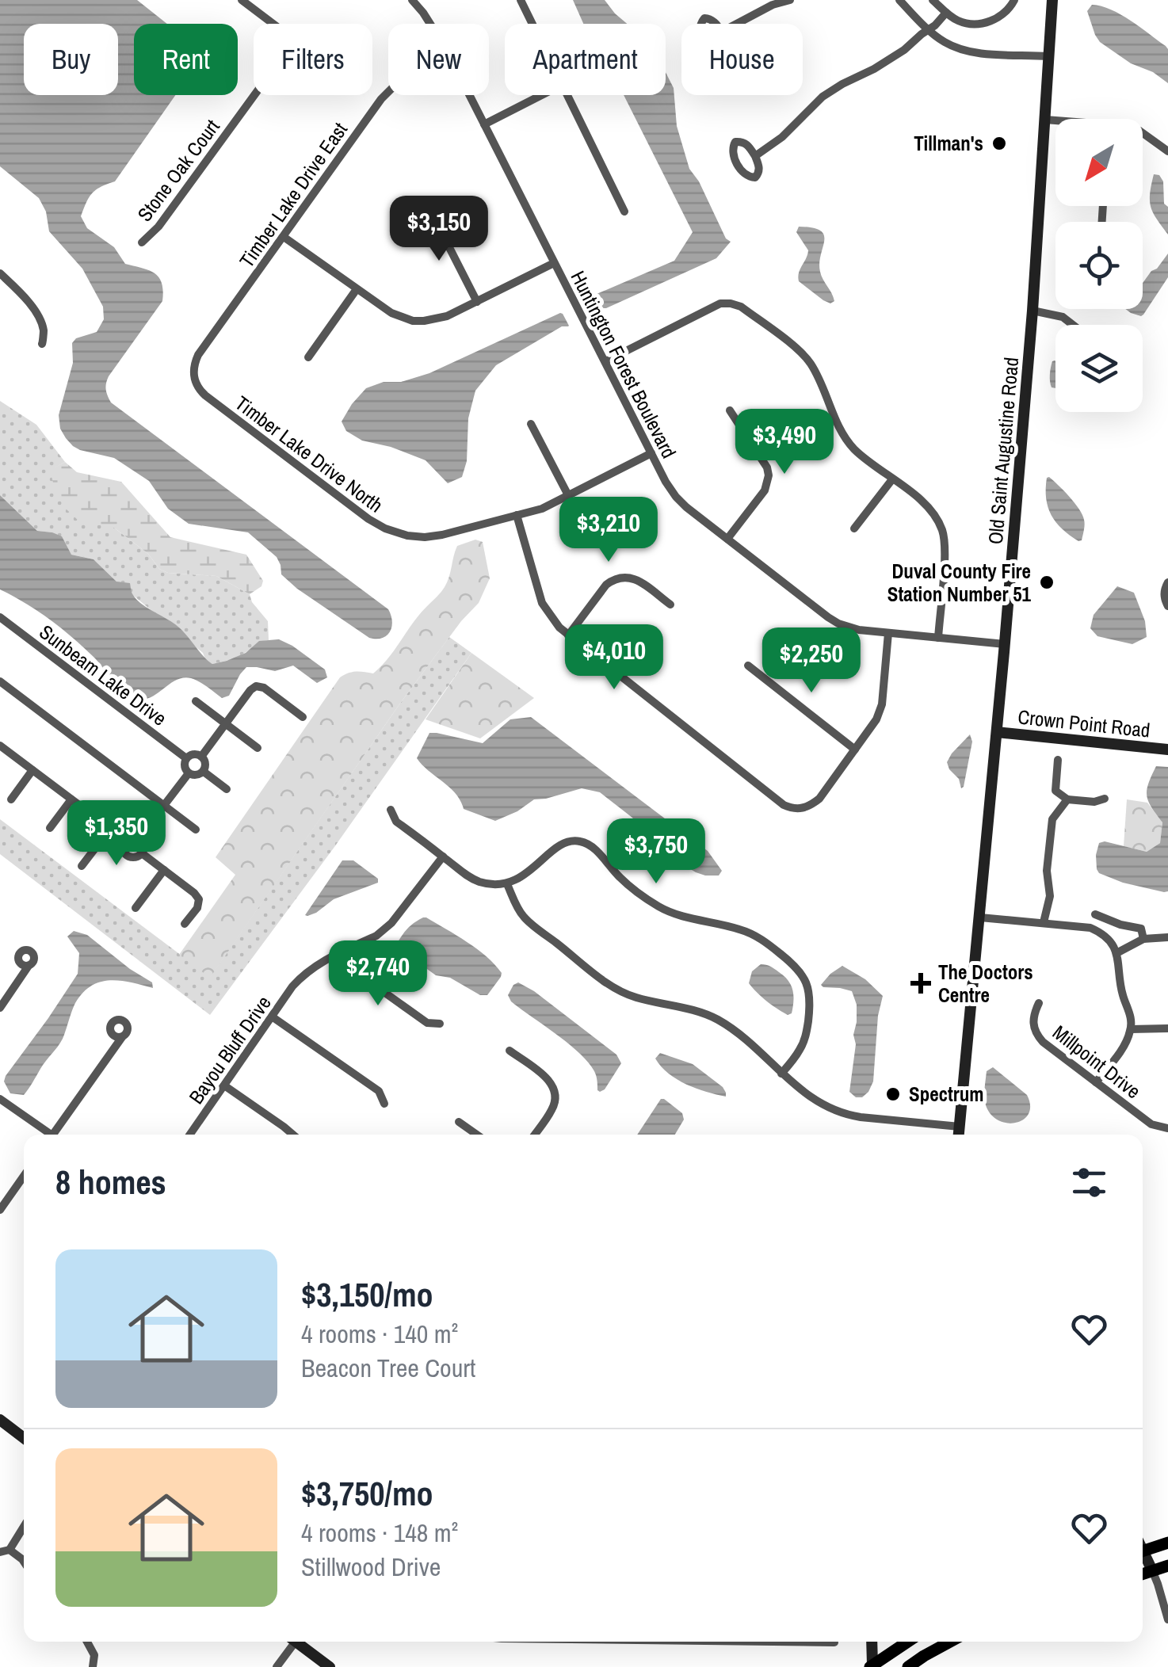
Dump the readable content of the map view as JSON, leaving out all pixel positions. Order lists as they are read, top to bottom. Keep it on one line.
{"streets":{"main road":["Old Saint Augustine Road","Crown Point Road"],"street":["Stone Oak Court","Timber Lake Drive East","Huntington Forest Boulevard","Timber Lake Drive North","Sunbeam Lake Drive","Bayou Bluff Drive","Millpoint Drive"]},"crossings":[["Timber Lake Drive East","Timber Lake Drive North"],["Huntington Forest Boulevard","Old Saint Augustine Road"],["Huntington Forest Boulevard","Timber Lake Drive North"],["Old Saint Augustine Road","Crown Point Road"]],"places":{"other":["Tillman's","Duval County Fire Station Number 51","Spectrum"],"health":["The Doctors Centre"]},"north":"bottom left","page":{"chip":["Buy","Rent","Filters","New","Apartment","House"],"price":["$3,150","$3,490","$3,210","$4,010","$2,250","$1,350","$3,750","$2,740"],"heading":"8 homes","list":[{"name":"$3,150/mo","note":"4 rooms · 140 m² · Beacon Tree Court"},{"name":"$3,750/mo","note":"4 rooms · 148 m² · Stillwood Drive"}]}}
